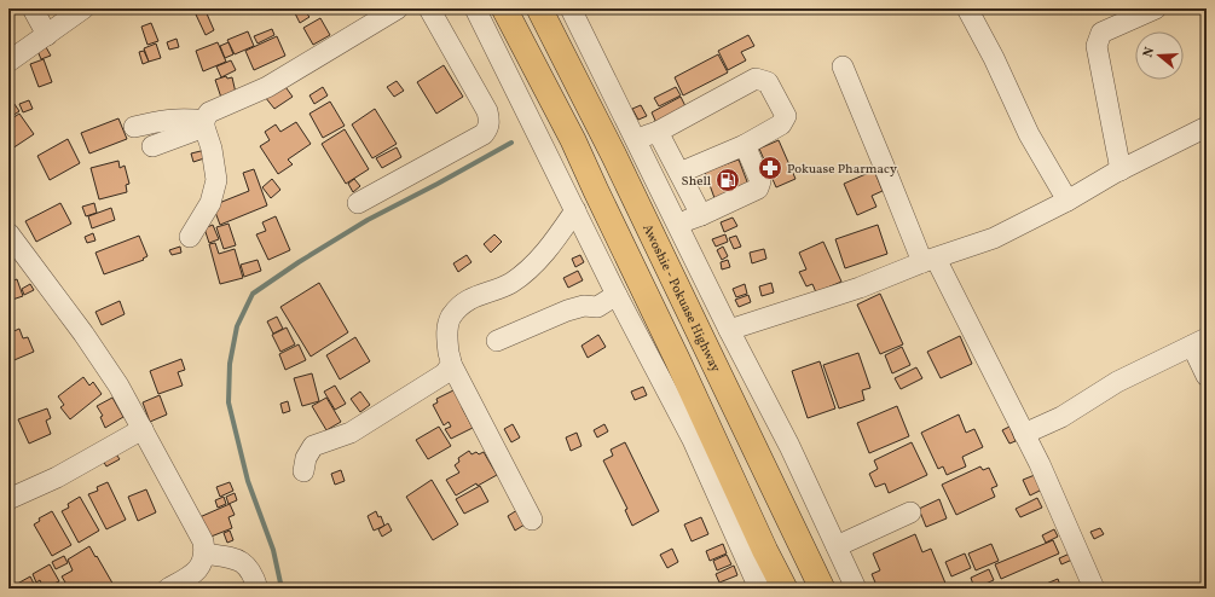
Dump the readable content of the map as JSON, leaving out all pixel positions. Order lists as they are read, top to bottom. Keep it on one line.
{"streets":{"main road":["Awoshie - Pokuase Highway"]},"places":{"pharmacy":["Pokuase Pharmacy"],"fuel station":["Shell"]},"north":"left"}
